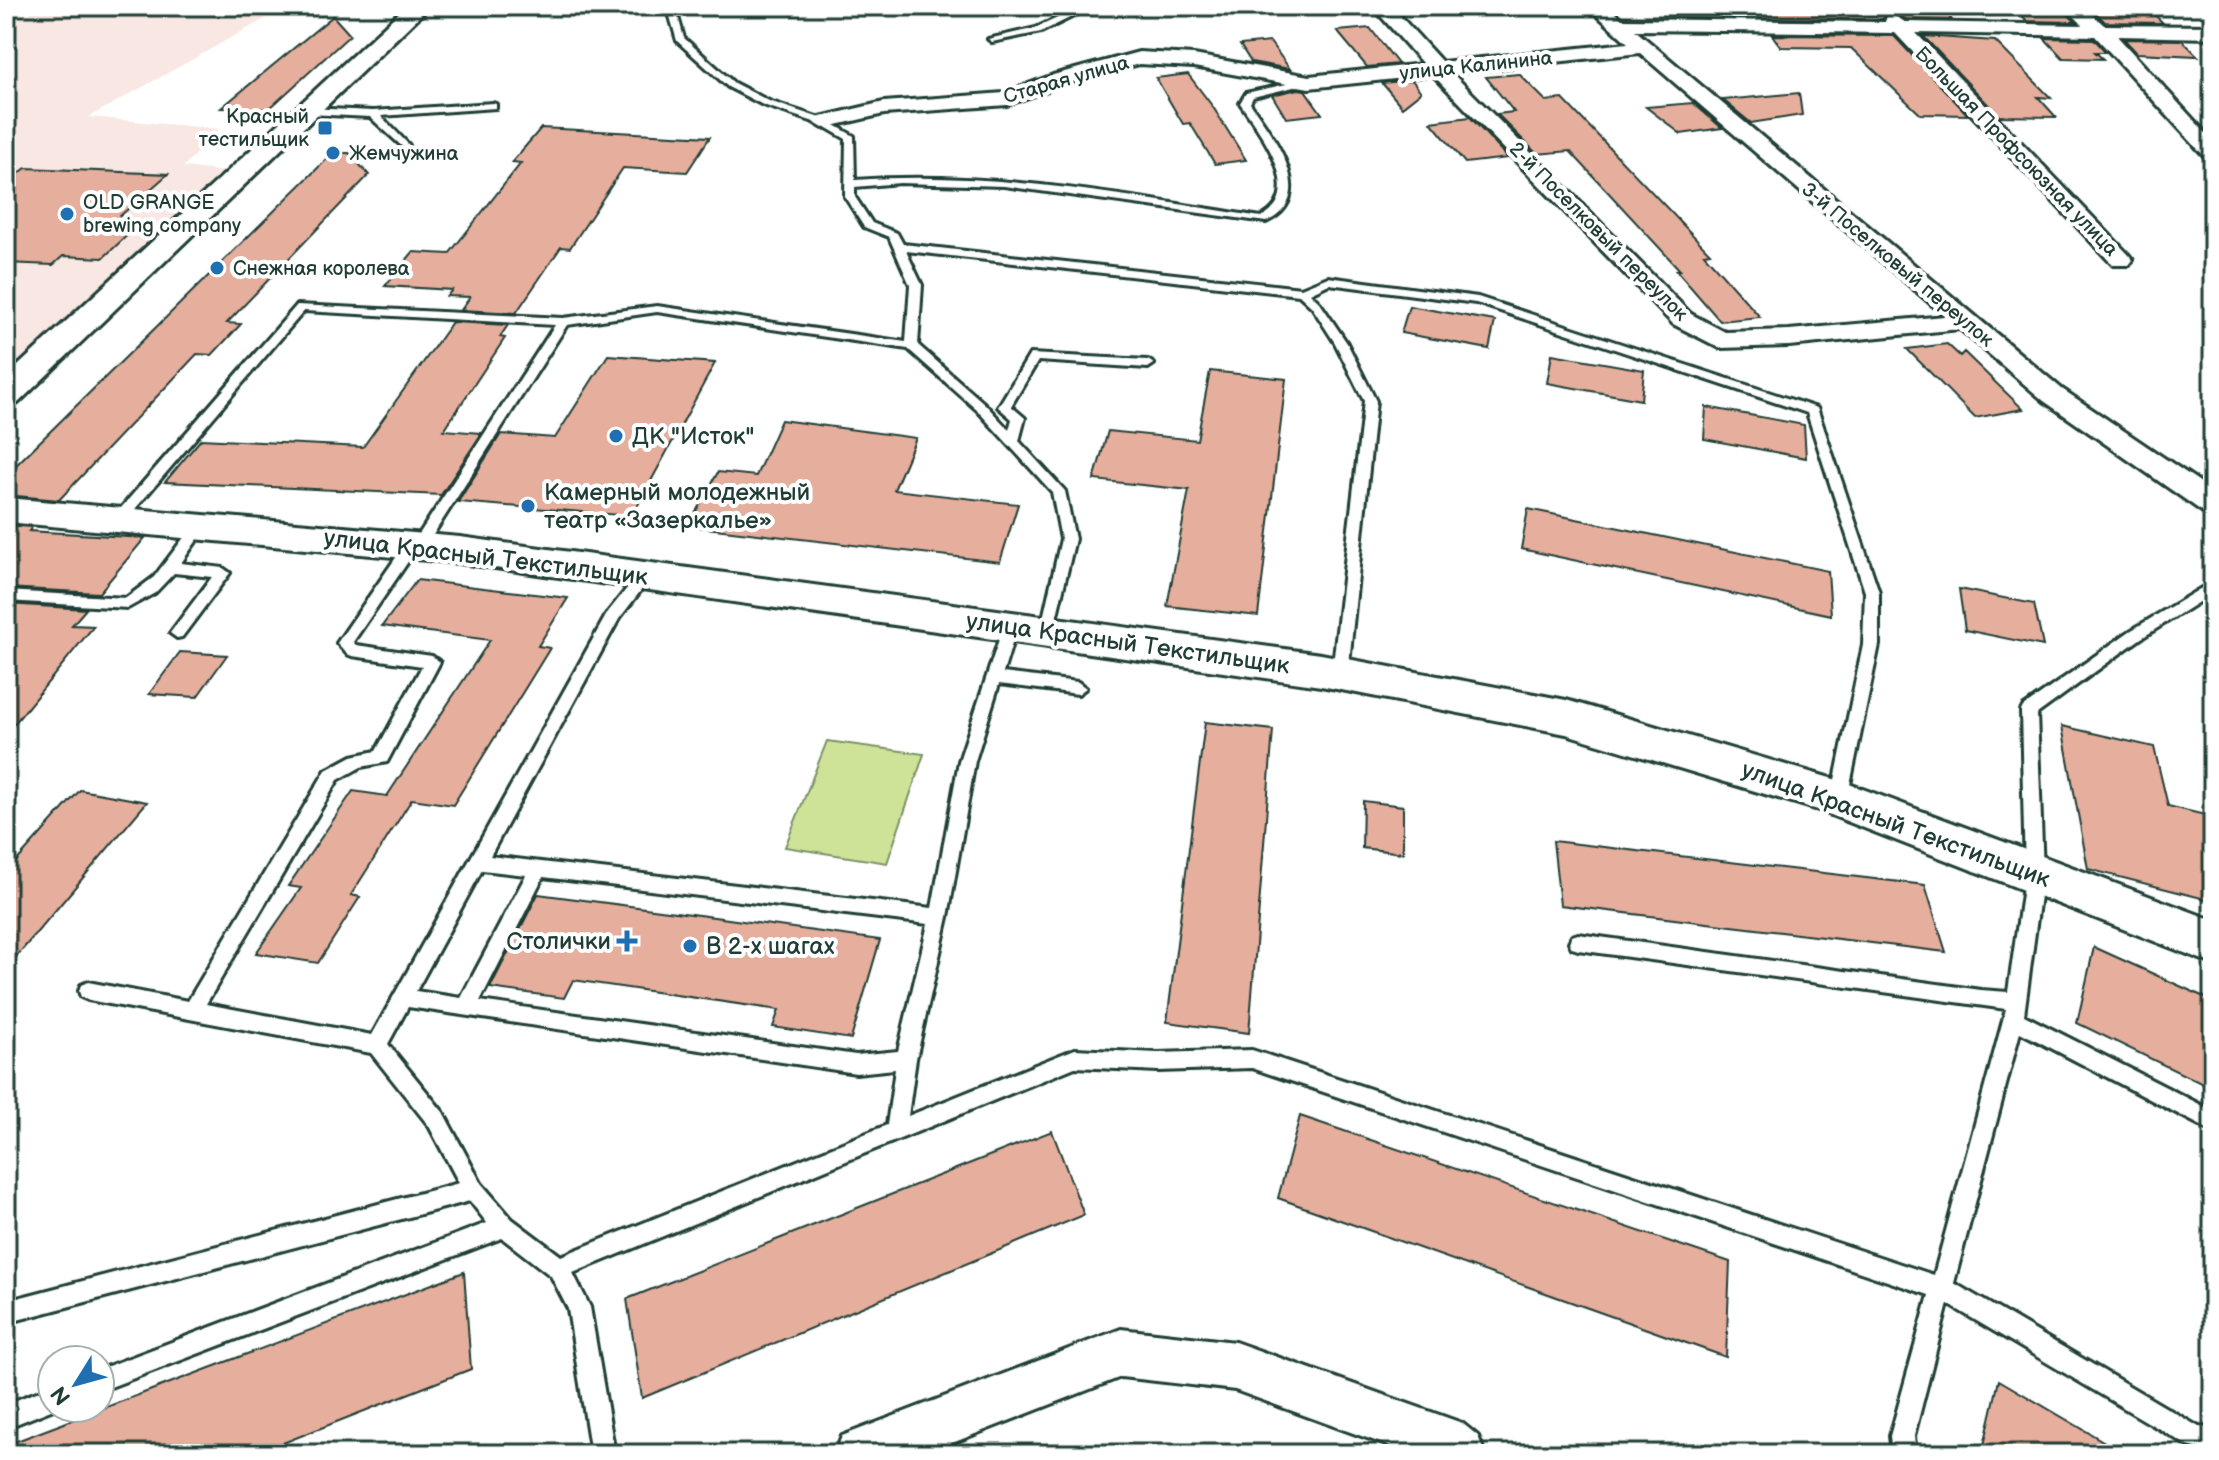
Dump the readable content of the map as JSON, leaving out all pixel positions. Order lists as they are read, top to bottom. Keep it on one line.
{"streets":{"street":["улица Калинина","Старая улица","Большая Профсоюзная улица","2-й Поселковый переулок","3-й Поселковый переулок","улица Красный Текстильщик"]},"crossings":[["улица Калинина","Старая улица"],["улица Калинина","2-й Поселковый переулок"],["улица Калинина","3-й Поселковый переулок"],["2-й Поселковый переулок","3-й Поселковый переулок"]],"places":{"transit":["Красный тестильщик"],"other":["Жемчужина","OLD GRANGE brewing company","Снежная королева","ДК \"Исток\"","Камерный молодежный театр «Зазеркалье»","В 2-х шагах"],"health":["Столички"]},"north":"bottom left"}
